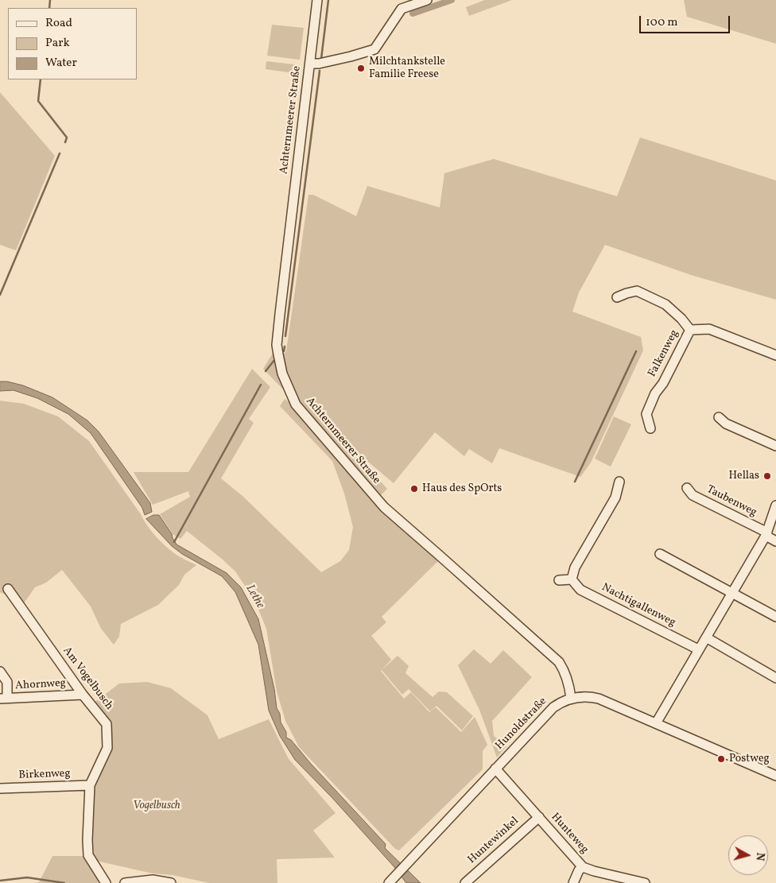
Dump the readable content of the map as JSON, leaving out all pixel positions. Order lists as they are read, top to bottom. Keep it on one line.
{"streets":{"street":["Achternmeerer Straße","Falkenweg","Taubenweg","Nachtigallenweg","Am Vogelbusch","Ahornweg","Hunoldstraße","Birkenweg","Hunteweg","Huntewinkel"]},"crossings":[["Achternmeerer Straße","Hunoldstraße"],["Am Vogelbusch","Ahornweg"],["Am Vogelbusch","Birkenweg"],["Hunoldstraße","Hunteweg"],["Hunteweg","Huntewinkel"]],"water":["Lethe"],"parks":["Vogelbusch"],"places":["Milchtankstelle Familie Freese","Hellas","Haus des SpOrts","Postweg"],"legend":["Road","Park","Water"],"scale_bar":"100 m","north":"right"}
